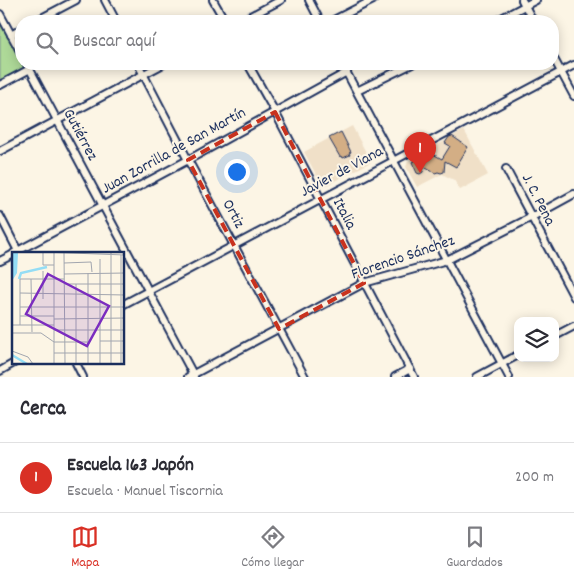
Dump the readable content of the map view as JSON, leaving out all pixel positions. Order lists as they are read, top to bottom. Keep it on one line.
{"streets":{"street":["Gutiérrez","Juan Zorrilla de San Martín","Javier de Viana","J. C. Pena","Ortiz","Italia","Florencio Sánchez"]},"crossings":[["Gutiérrez","Juan Zorrilla de San Martín"],["Gutiérrez","Javier de Viana"],["Gutiérrez","Florencio Sánchez"],["Juan Zorrilla de San Martín","Ortiz"],["Juan Zorrilla de San Martín","Italia"],["Javier de Viana","Ortiz"],["Javier de Viana","Italia"],["J. C. Pena","Florencio Sánchez"],["Ortiz","Florencio Sánchez"],["Italia","Florencio Sánchez"]],"page":{"search":"Buscar aquí","pins":"1","heading":"Cerca","list":[{"mark":"1","name":"Escuela 163 Japón","note":"Escuela · Manuel Tiscornia","value":"200 m"}],"nav":["Mapa","Cómo llegar","Guardados"]}}
